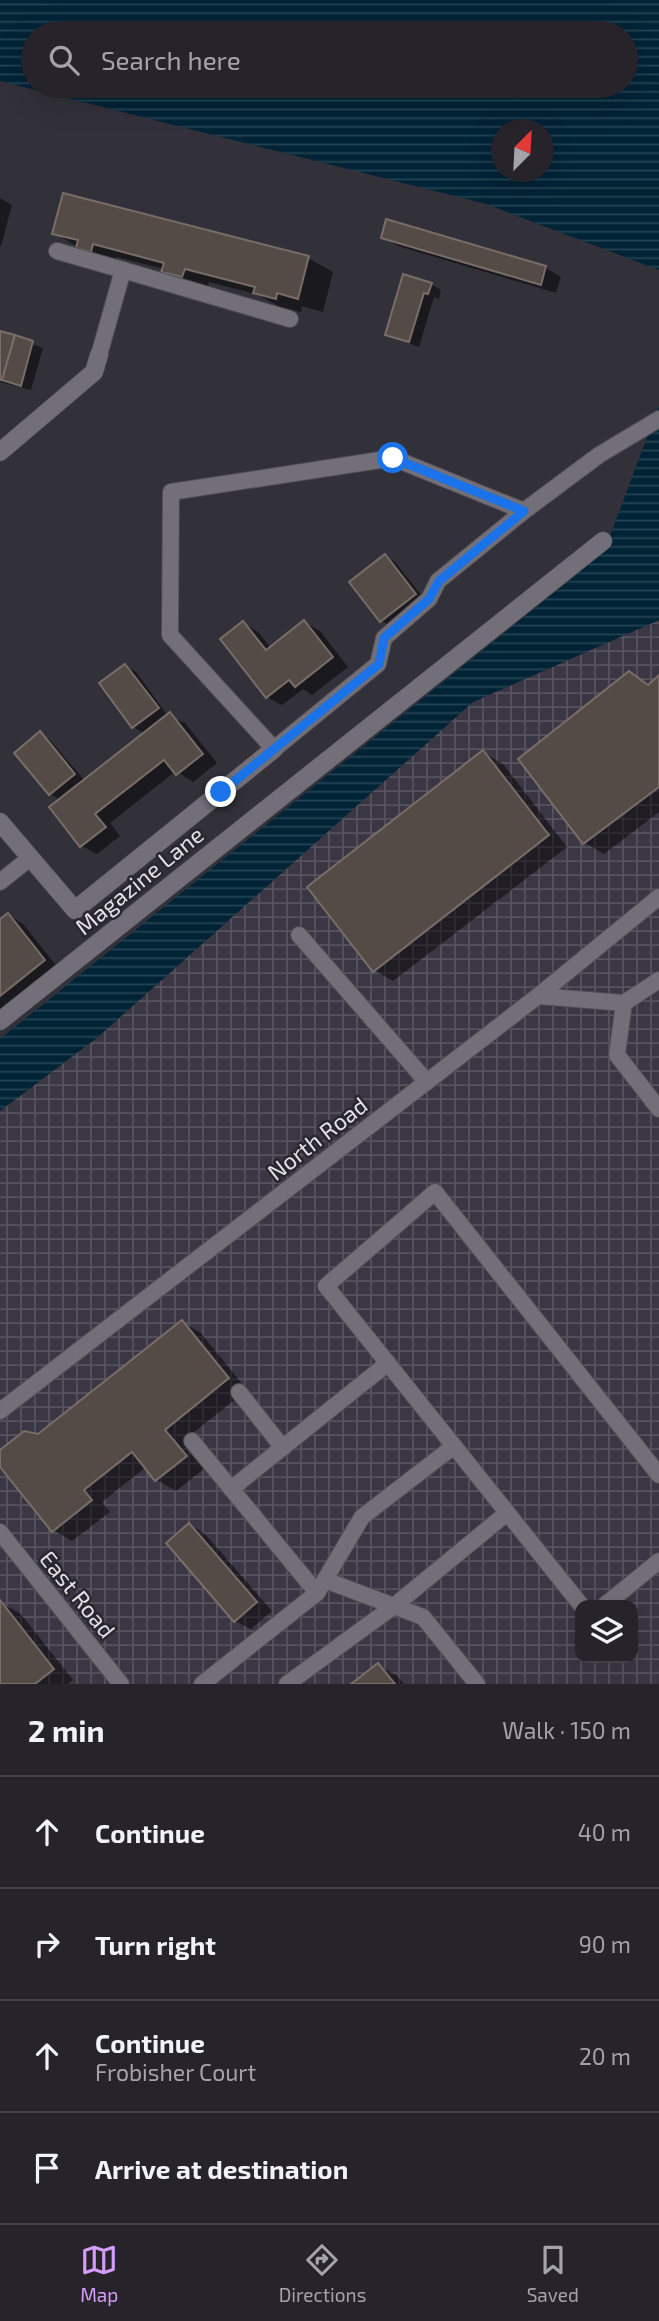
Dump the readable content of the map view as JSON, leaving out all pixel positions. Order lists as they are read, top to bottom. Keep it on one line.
{"streets":{"street":["Magazine Lane"],"lane":["North Road","East Road"]},"north":"top right","page":{"search":"Search here","heading":["2 min","Walk · 150 m"],"list":[["Continue","40 m"],["Turn right","90 m"],["Continue","Frobisher Court","20 m"],"Arrive at destination"],"nav":["Map","Directions","Saved"]}}
